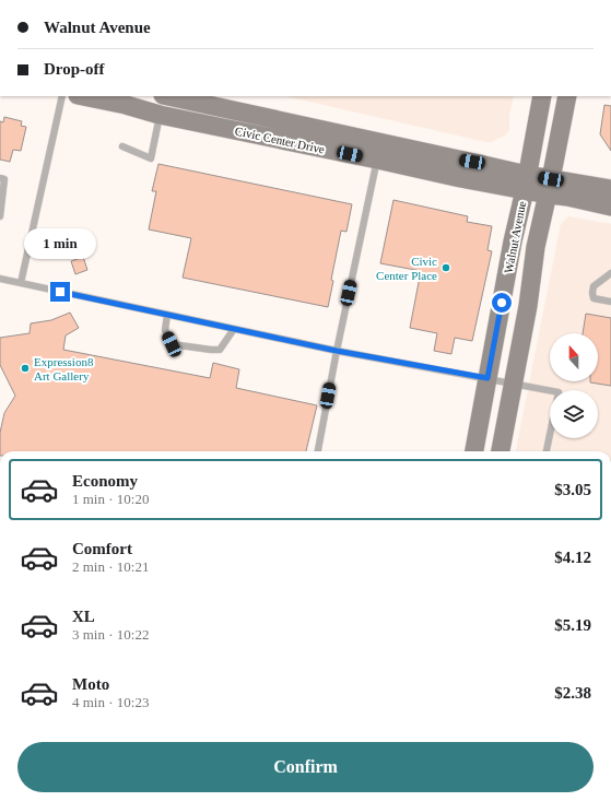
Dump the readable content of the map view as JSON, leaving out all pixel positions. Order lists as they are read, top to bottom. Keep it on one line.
{"streets":{"main road":["Civic Center Drive","Walnut Avenue"]},"crossings":[["Civic Center Drive","Walnut Avenue"]],"places":["Civic Center Place","Expression8 Art Gallery"],"north":"top","page":{"banner":["Walnut Avenue","Drop-off"],"bubble":"1 min","list":[{"name":"Economy","note":"1 min · 10:20","value":"$3.05"},{"name":"Comfort","note":"2 min · 10:21","value":"$4.12"},{"name":"XL","note":"3 min · 10:22","value":"$5.19"},{"name":"Moto","note":"4 min · 10:23","value":"$2.38"}],"buttons":"Confirm"}}
